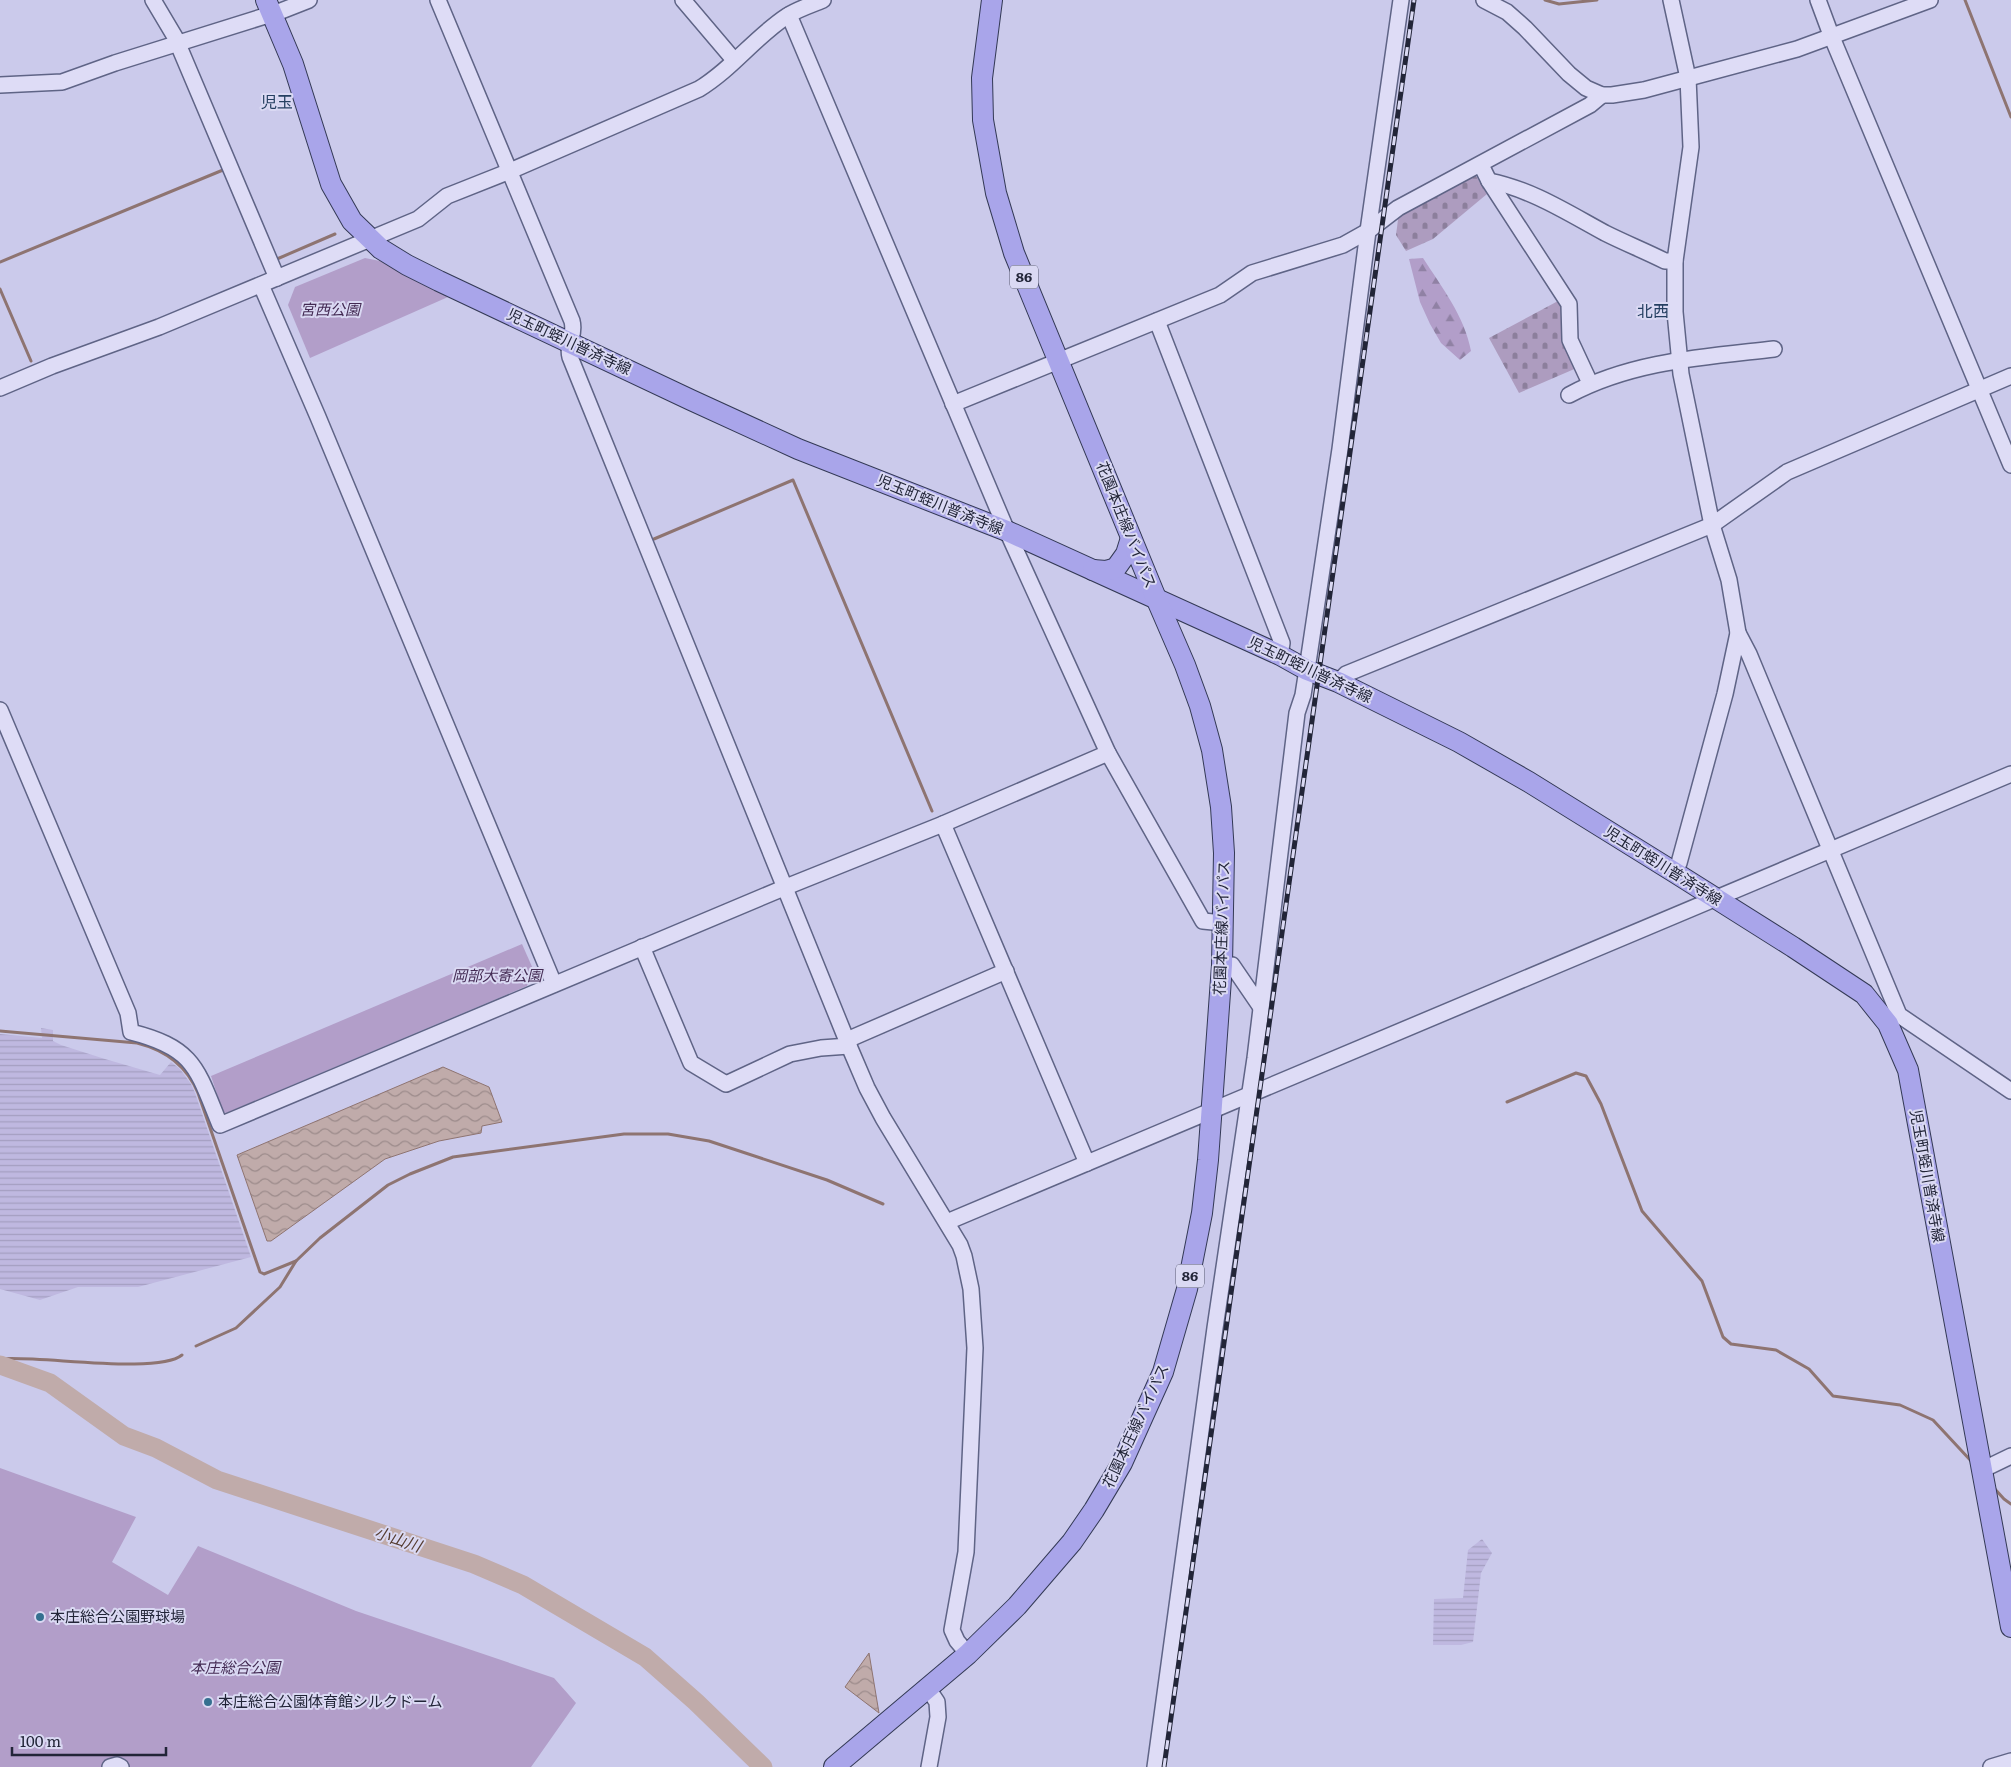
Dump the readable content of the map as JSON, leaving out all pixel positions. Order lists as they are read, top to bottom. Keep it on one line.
{"streets":{"main road":["86","児玉町蛭川普済寺線","花園本庄線バイパス"]},"crossings":[["児玉町蛭川普済寺線","花園本庄線バイパス"]],"districts":["児玉","北西"],"water":["小山川"],"parks":["宮西公園","岡部大寄公園","本庄総合公園"],"places":["本庄総合公園野球場","本庄総合公園体育館シルクドーム"],"scale_bar":"100 m"}
